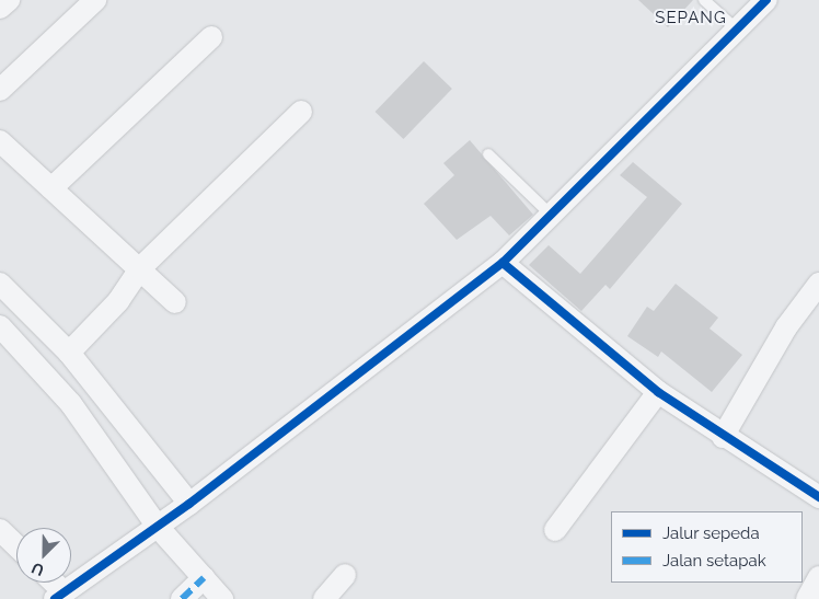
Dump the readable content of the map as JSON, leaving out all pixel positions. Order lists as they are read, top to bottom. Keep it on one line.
{"districts":["SEPANG"],"legend":["Jalur sepeda","Jalan setapak"],"north":"bottom left"}
